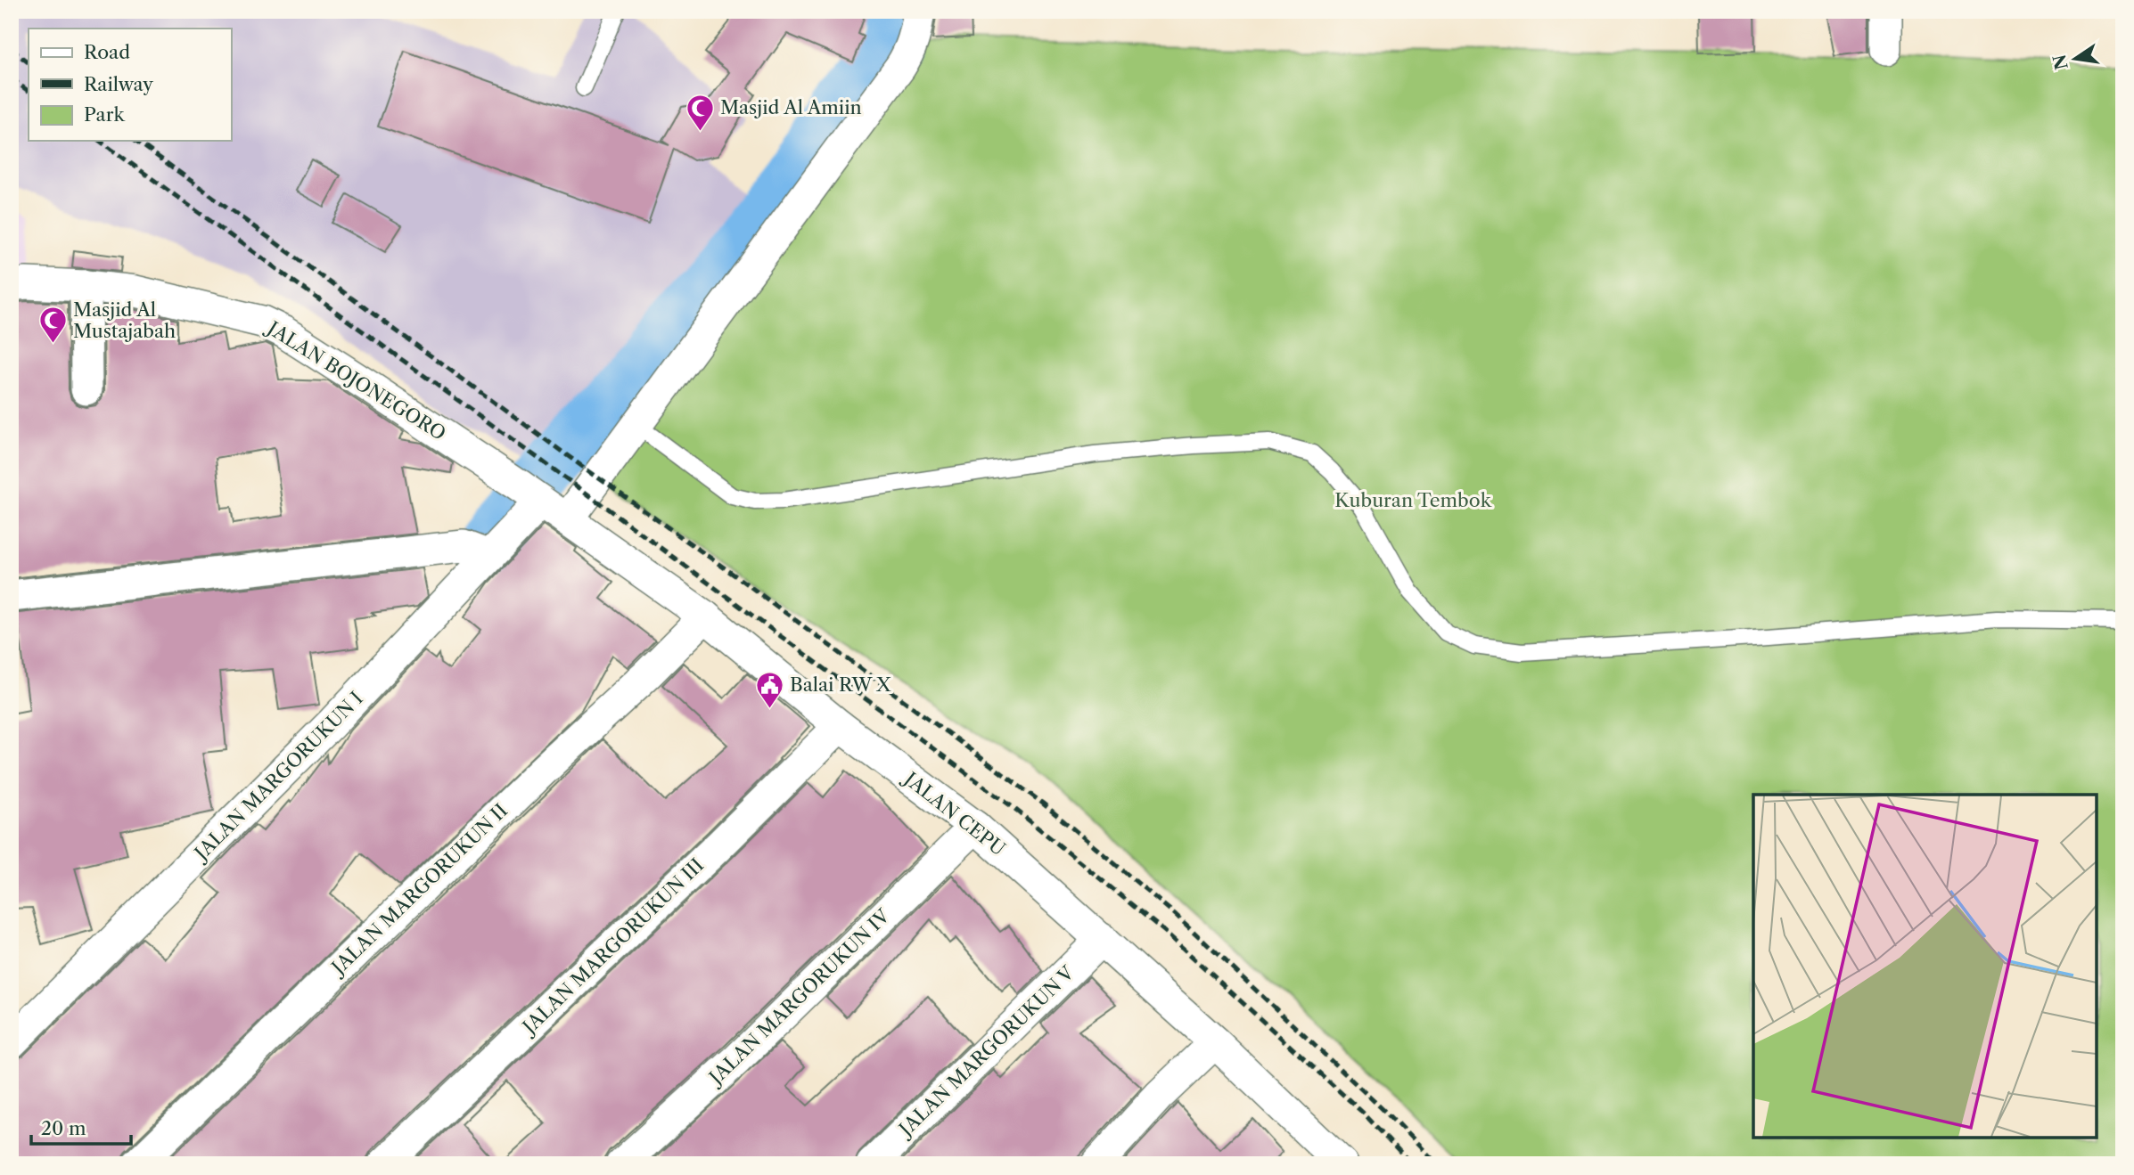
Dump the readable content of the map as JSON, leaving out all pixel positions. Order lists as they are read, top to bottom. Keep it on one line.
{"streets":{"street":["JALAN BOJONEGORO","JALAN MARGORUKUN I","JALAN CEPU","JALAN MARGORUKUN II","JALAN MARGORUKUN III","JALAN MARGORUKUN IV","JALAN MARGORUKUN V"]},"crossings":[["JALAN BOJONEGORO","JALAN MARGORUKUN I"],["JALAN BOJONEGORO","JALAN CEPU"],["JALAN MARGORUKUN I","JALAN CEPU"],["JALAN CEPU","JALAN MARGORUKUN II"],["JALAN CEPU","JALAN MARGORUKUN III"],["JALAN CEPU","JALAN MARGORUKUN IV"],["JALAN CEPU","JALAN MARGORUKUN V"]],"parks":["Kuburan Tembok"],"places":{"mosque":["Masjid Al Amiin","Masjid Al Mustajabah"],"public building":["Balai RW X"]},"legend":["Road","Railway","Park"],"scale_bar":"20 m","north":"left"}
